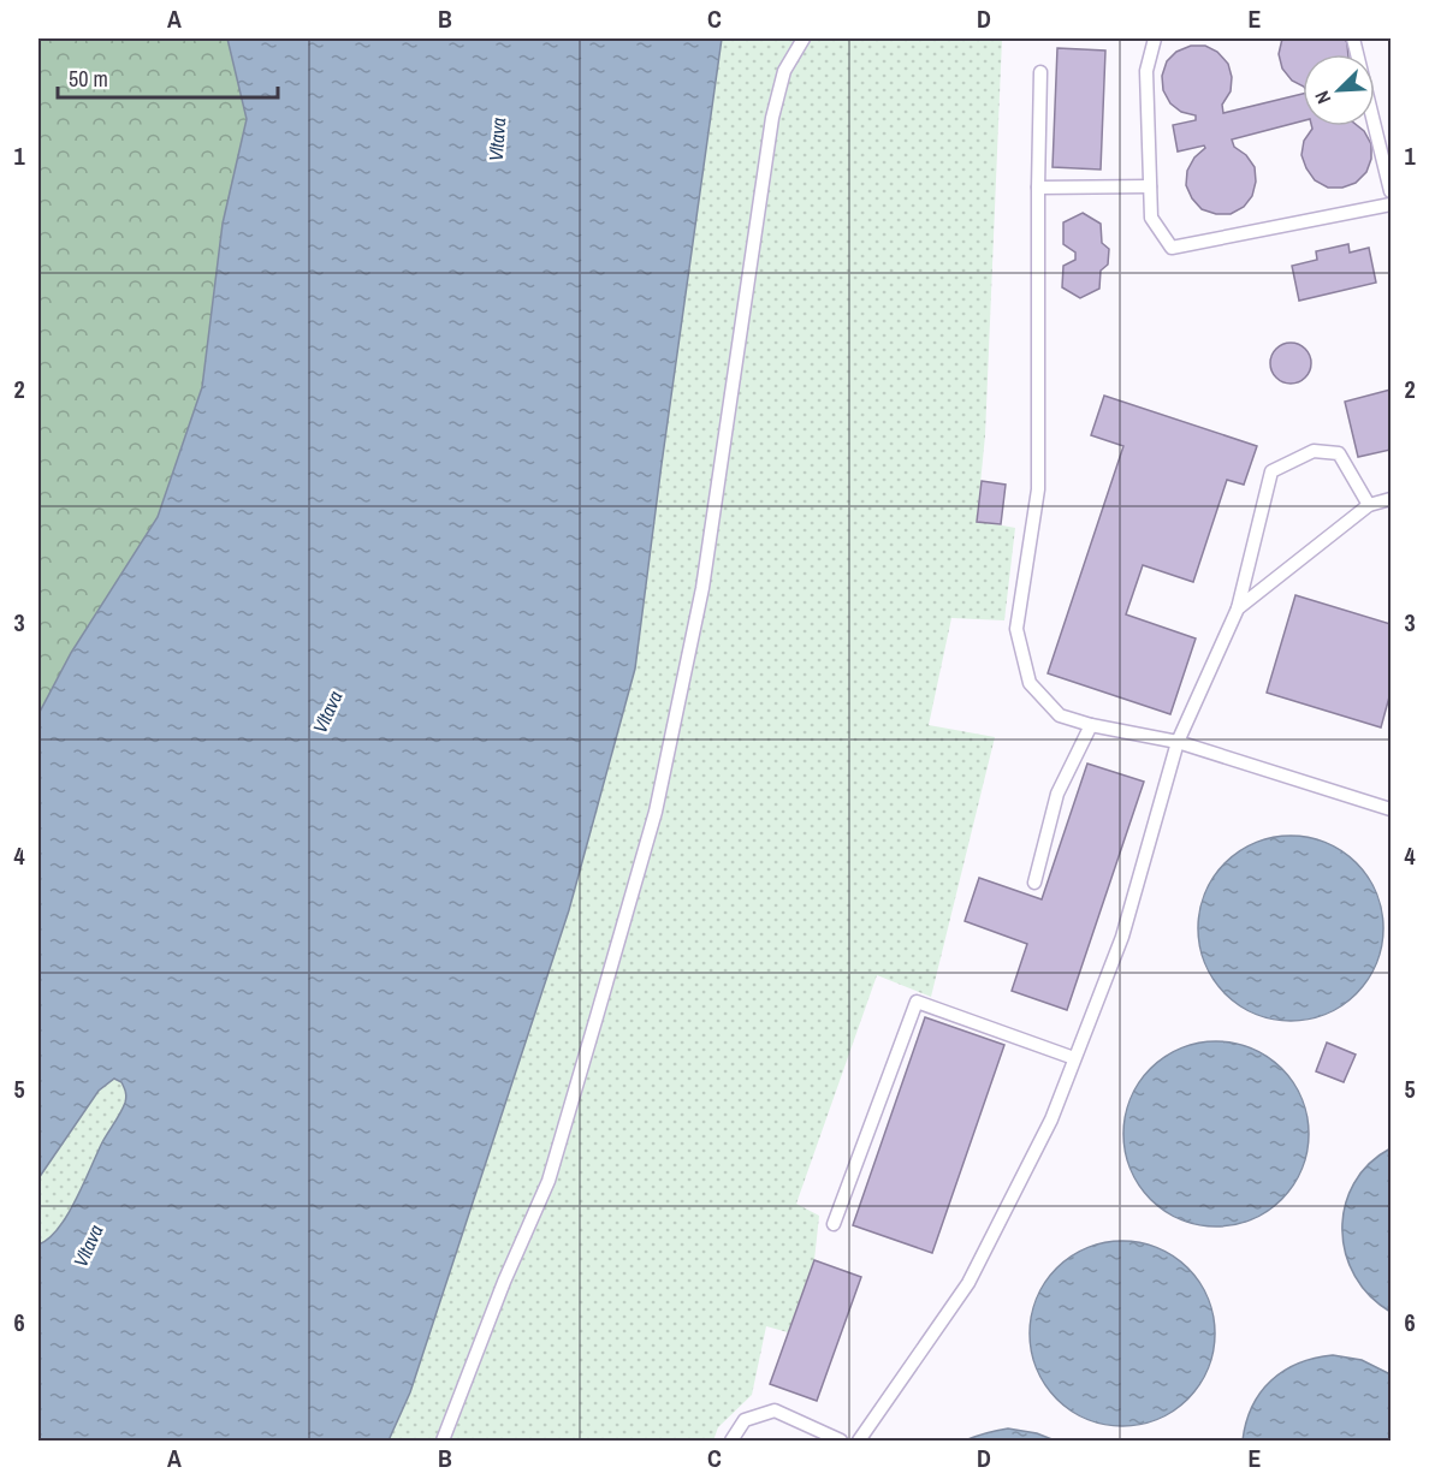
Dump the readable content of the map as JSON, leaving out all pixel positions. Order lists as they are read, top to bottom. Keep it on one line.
{"water":["Vltava"],"scale_bar":"50 m","north":"bottom left","grid":{"columns":["A","B","C","D","E"],"rows":["1","2","3","4","5","6"]}}
